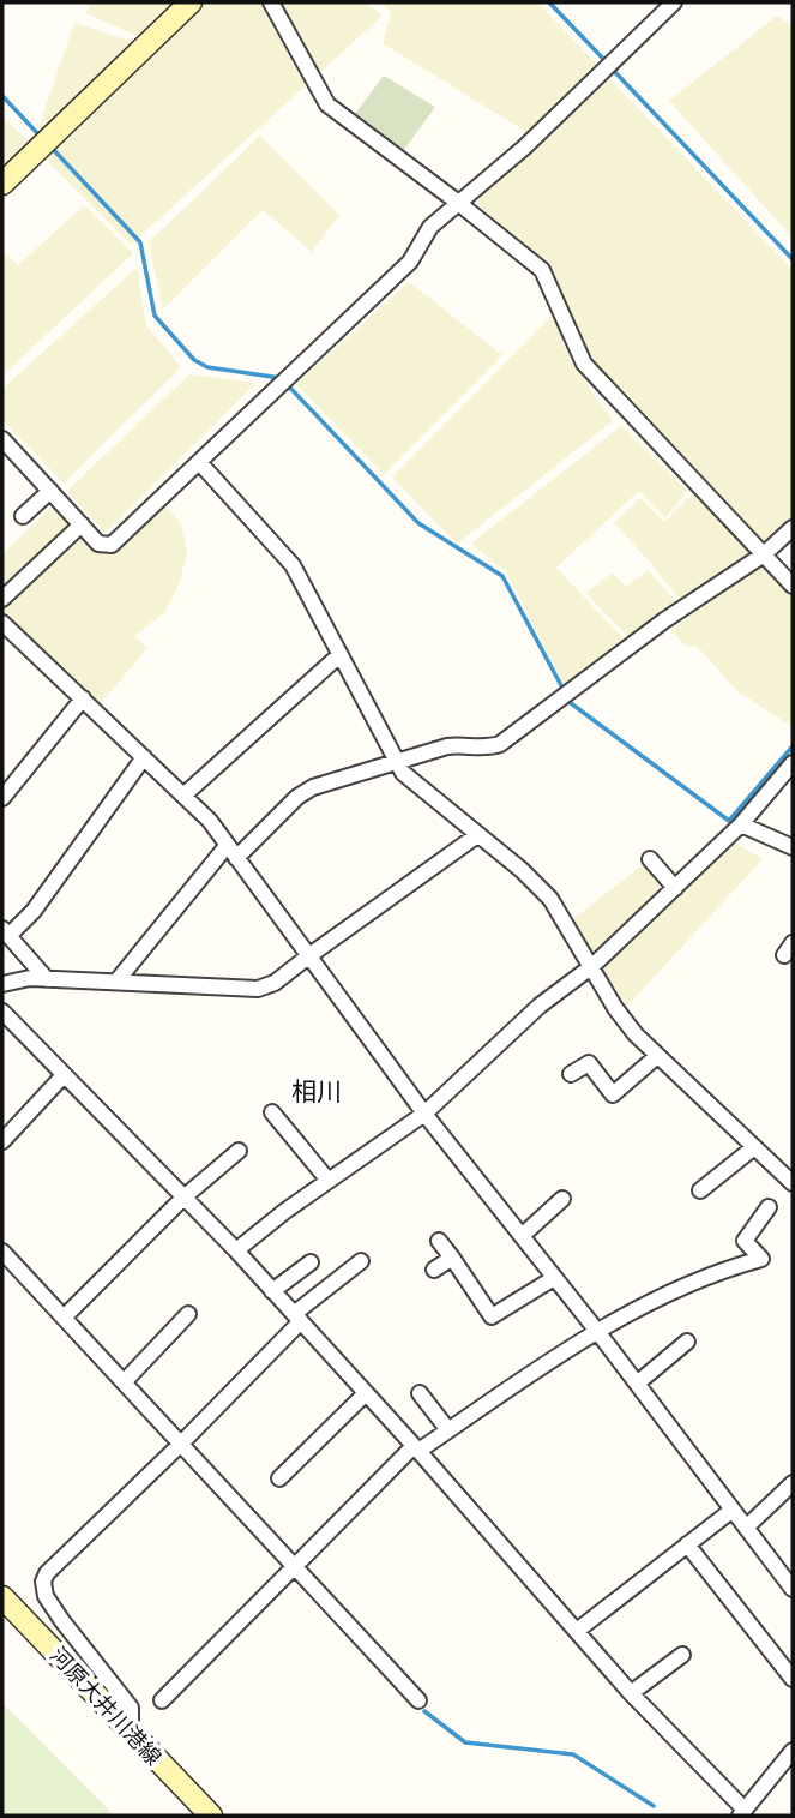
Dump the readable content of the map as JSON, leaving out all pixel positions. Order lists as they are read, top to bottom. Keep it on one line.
{"streets":{"main road":["河原大井川港線"]},"districts":["相川"]}
